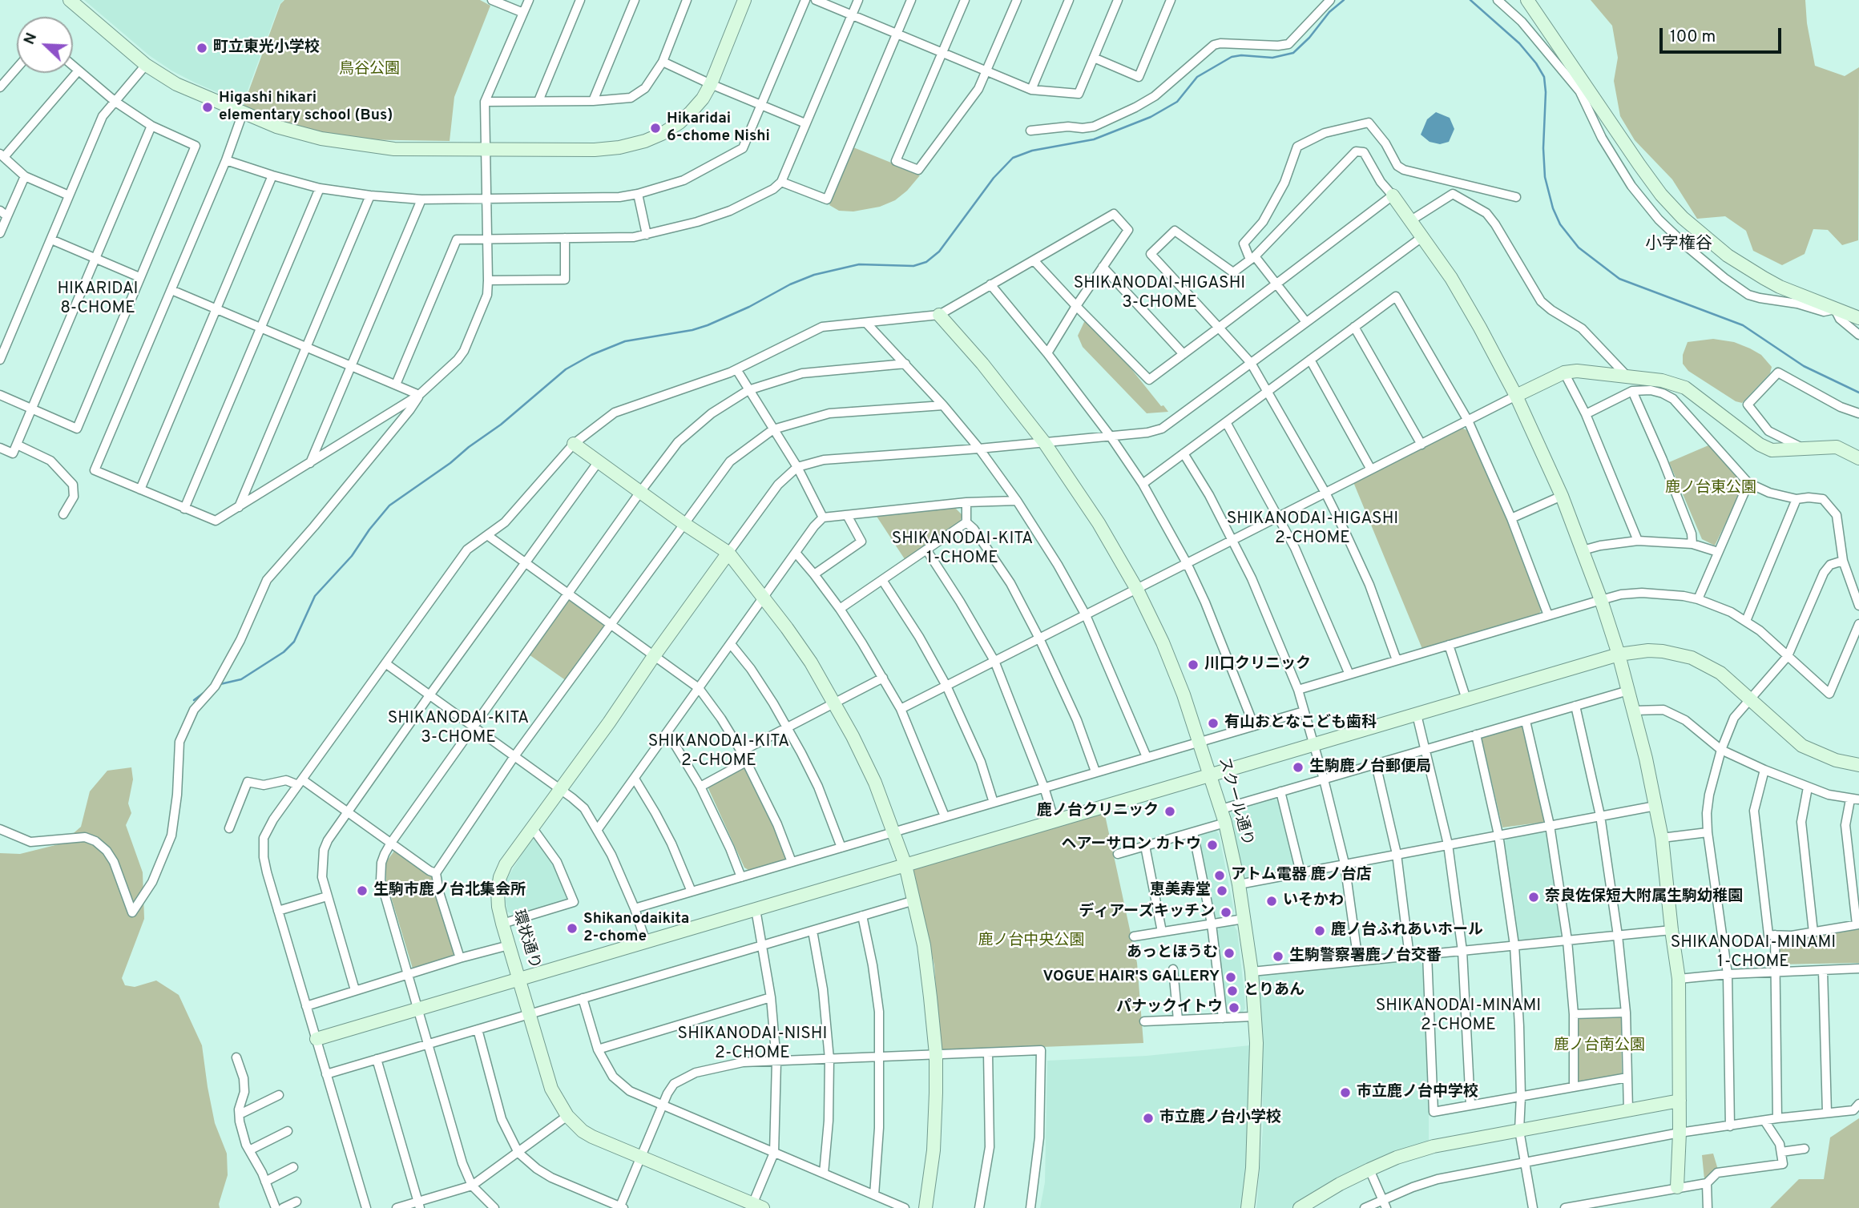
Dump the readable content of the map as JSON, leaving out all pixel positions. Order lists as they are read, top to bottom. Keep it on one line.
{"streets":{"street":["スクール通り","環状通り"]},"districts":["小字権谷","SHIKANODAI-HIGASHI 3-CHOME","HIKARIDAI 8-CHOME","SHIKANODAI-HIGASHI 2-CHOME","SHIKANODAI-KITA 1-CHOME","SHIKANODAI-KITA 3-CHOME","SHIKANODAI-KITA 2-CHOME","SHIKANODAI-MINAMI 1-CHOME","SHIKANODAI-MINAMI 2-CHOME","SHIKANODAI-NISHI 2-CHOME"],"parks":["鳥谷公園","鹿ノ台東公園","鹿ノ台中央公園","鹿ノ台南公園"],"places":["町立東光小学校","Higashi hikari elementary school (Bus)","Hikaridai 6-chome Nishi","川口クリニック","有山おとなこども歯科","生駒鹿ノ台郵便局","鹿ノ台クリニック","ヘアーサロン カトウ","アトム電器 鹿ノ台店","生駒市鹿ノ台北集会所","恵美寿堂","奈良佐保短大附属生駒幼稚園","いそかわ","ディアーズキッチン","Shikanodaikita 2-chome","鹿ノ台ふれあいホール","あっとほうむ","生駒警察署鹿ノ台交番","VOGUE HAIR'S GALLERY","とりあん","パナックイトウ","市立鹿ノ台中学校","市立鹿ノ台小学校"],"scale_bar":"100 m","north":"top left"}
